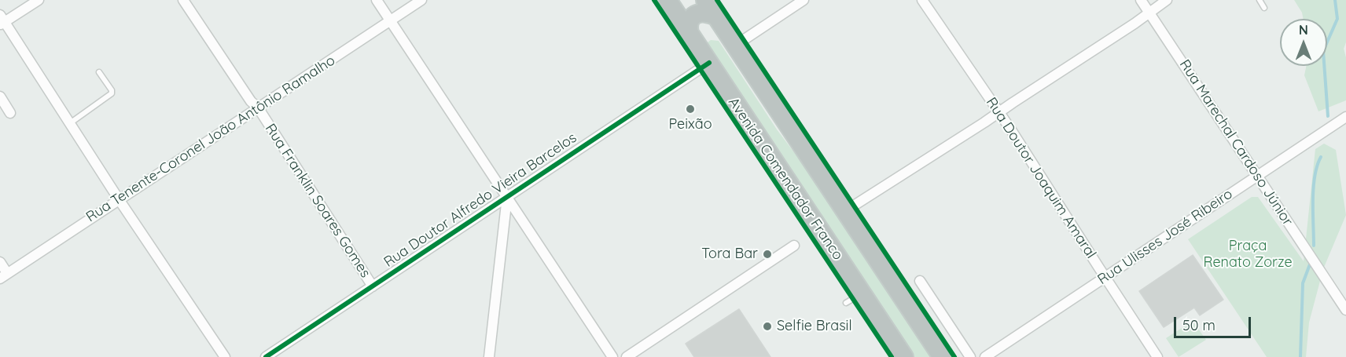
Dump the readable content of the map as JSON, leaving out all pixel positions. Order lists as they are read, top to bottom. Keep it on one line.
{"streets":{"highway":["Avenida Comendador Franco"],"street":["Rua Tenente-Coronel João Antônio Ramalho","Rua Marechal Cardoso Júnior","Rua Doutor Joaquim Amaral","Rua Doutor Alfredo Vieira Barcelos","Rua Franklin Soares Gomes","Rua Ulisses José Ribeiro"]},"crossings":[["Rua Tenente-Coronel João Antônio Ramalho","Rua Franklin Soares Gomes"],["Rua Marechal Cardoso Júnior","Rua Ulisses José Ribeiro"],["Rua Doutor Joaquim Amaral","Rua Ulisses José Ribeiro"],["Avenida Comendador Franco","Rua Doutor Alfredo Vieira Barcelos"],["Rua Doutor Alfredo Vieira Barcelos","Rua Franklin Soares Gomes"]],"parks":["Praça Renato Zorze"],"places":["Peixão","Tora Bar","Selfie Brasil"],"scale_bar":"50 m","north":"top"}
